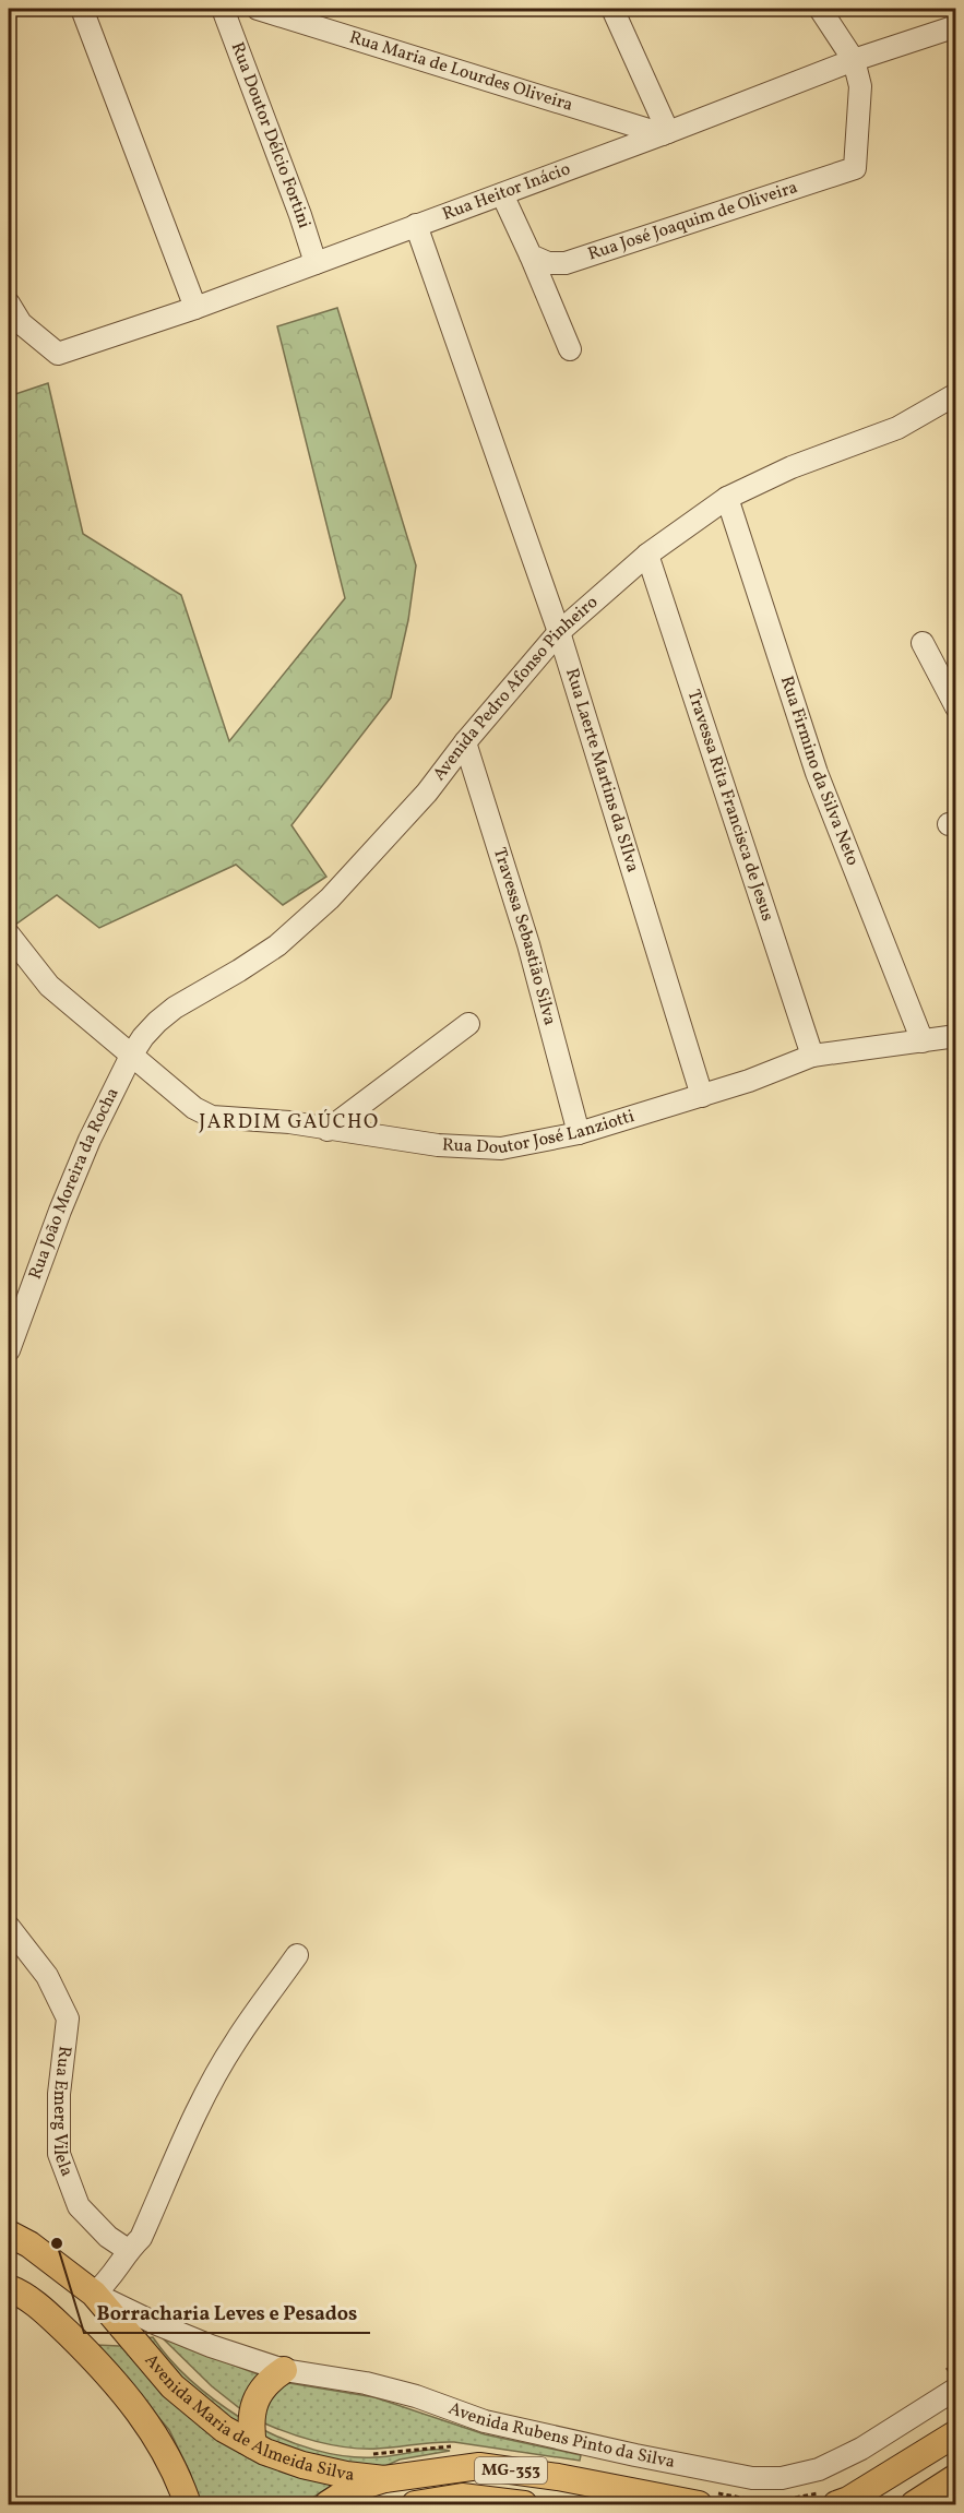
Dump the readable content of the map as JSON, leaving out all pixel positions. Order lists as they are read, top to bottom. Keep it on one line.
{"streets":{"main road":["Avenida Maria de Almeida Silva","MG-353"],"street":["Rua Maria de Lourdes Oliveira","Rua Doutor Délcio Fortini","Rua Heitor Inácio","Rua José Joaquim de Oliveira","Avenida Pedro Afonso Pinheiro","Rua Laerte Martins da SIlva","Rua Firmino da Silva Neto","Travessa Rita Francisca de Jesus","Travessa Sebastião Silva","Rua Doutor José Lanziotti","Rua João Moreira da Rocha","Rua Emerg Vilela","Avenida Rubens Pinto da Silva"]},"crossings":[["Rua Maria de Lourdes Oliveira","Rua Heitor Inácio"],["Rua Doutor Délcio Fortini","Rua Heitor Inácio"],["Rua Heitor Inácio","Rua José Joaquim de Oliveira"],["Rua Heitor Inácio","Rua Laerte Martins da SIlva"],["Avenida Pedro Afonso Pinheiro","Rua Laerte Martins da SIlva"],["Avenida Pedro Afonso Pinheiro","Rua Firmino da Silva Neto"],["Avenida Pedro Afonso Pinheiro","Travessa Rita Francisca de Jesus"],["Avenida Pedro Afonso Pinheiro","Travessa Sebastião Silva"],["Avenida Pedro Afonso Pinheiro","Rua Doutor José Lanziotti"],["Avenida Pedro Afonso Pinheiro","Rua João Moreira da Rocha"],["Rua Laerte Martins da SIlva","Rua Doutor José Lanziotti"],["Rua Firmino da Silva Neto","Rua Doutor José Lanziotti"],["Travessa Rita Francisca de Jesus","Rua Doutor José Lanziotti"],["Travessa Sebastião Silva","Rua Doutor José Lanziotti"],["Rua Doutor José Lanziotti","Rua João Moreira da Rocha"],["Avenida Maria de Almeida Silva","Avenida Rubens Pinto da Silva"],["Avenida Maria de Almeida Silva","MG-353"]],"districts":["JARDIM GAÚCHO"],"places":["Borracharia Leves e Pesados"]}
